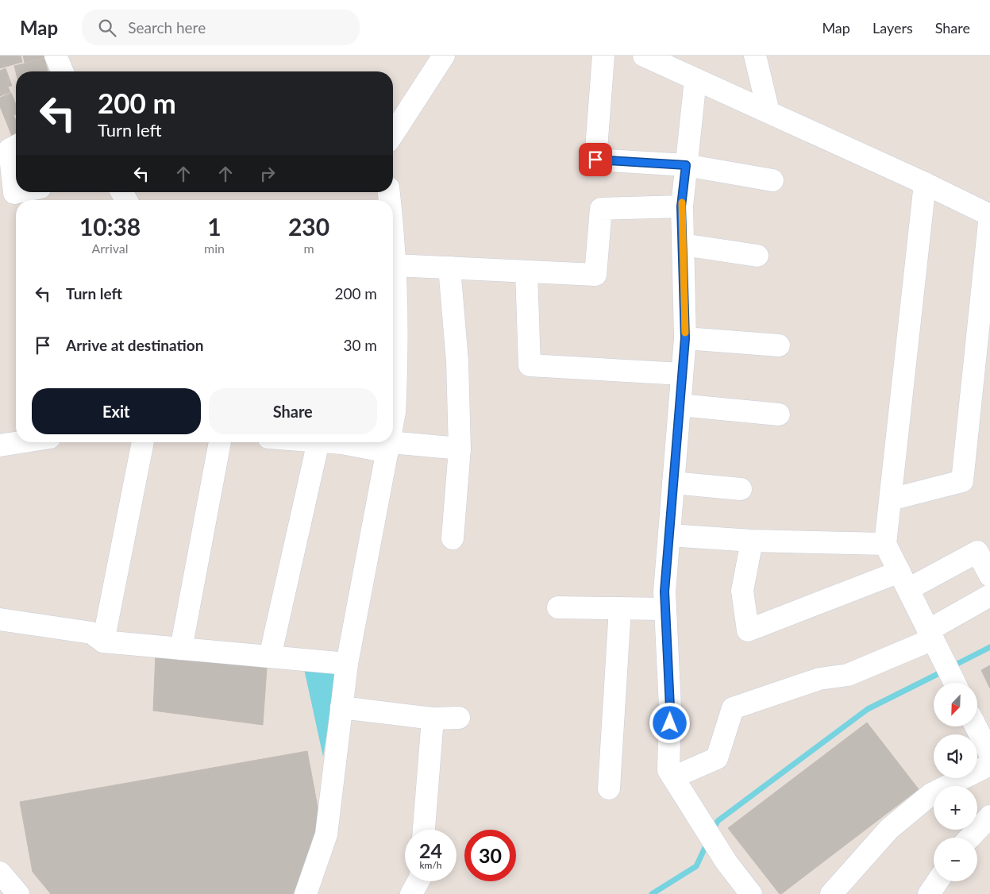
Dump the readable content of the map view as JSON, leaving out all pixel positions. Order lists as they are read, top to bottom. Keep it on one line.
{"north":"bottom left","page":{"header":"Map","search":"Search here","nav":["Map","Layers","Share"],"turn":["200 m","Turn left"],"eta":["10:38","Arrival","1","min","230","m"],"list":[{"name":"Turn left","value":"200 m"},{"name":"Arrive at destination","value":"30 m"}],"buttons":["Exit","Share"],"map_buttons":["+","−"],"speed":"24 km/h","limit":"30"}}
